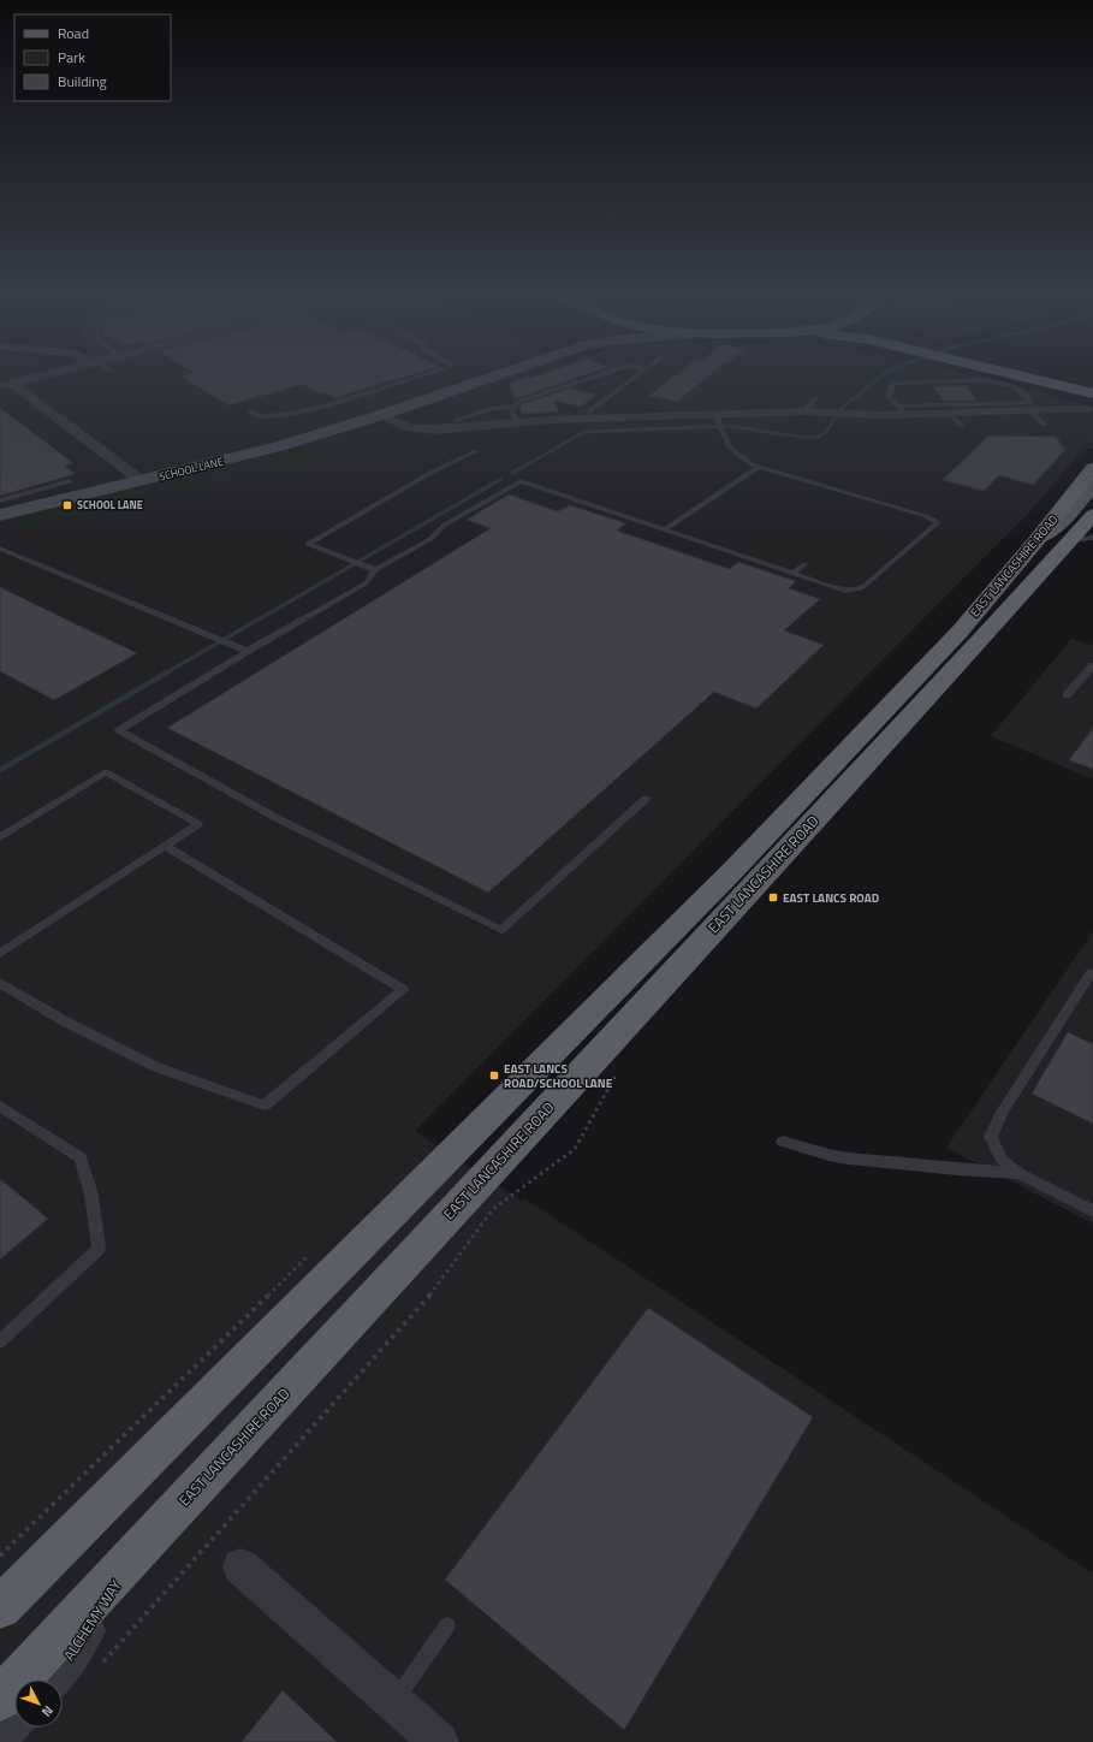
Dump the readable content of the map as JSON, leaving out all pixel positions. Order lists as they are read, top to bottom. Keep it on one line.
{"streets":{"highway":["EAST LANCASHIRE ROAD"],"main road":["SCHOOL LANE"],"street":["ALCHEMY WAY"]},"crossings":[["EAST LANCASHIRE ROAD","ALCHEMY WAY"]],"places":{"transit":["SCHOOL LANE","EAST LANCS ROAD","EAST LANCS ROAD/SCHOOL LANE"]},"legend":["Road","Park","Building"],"north":"bottom right"}
